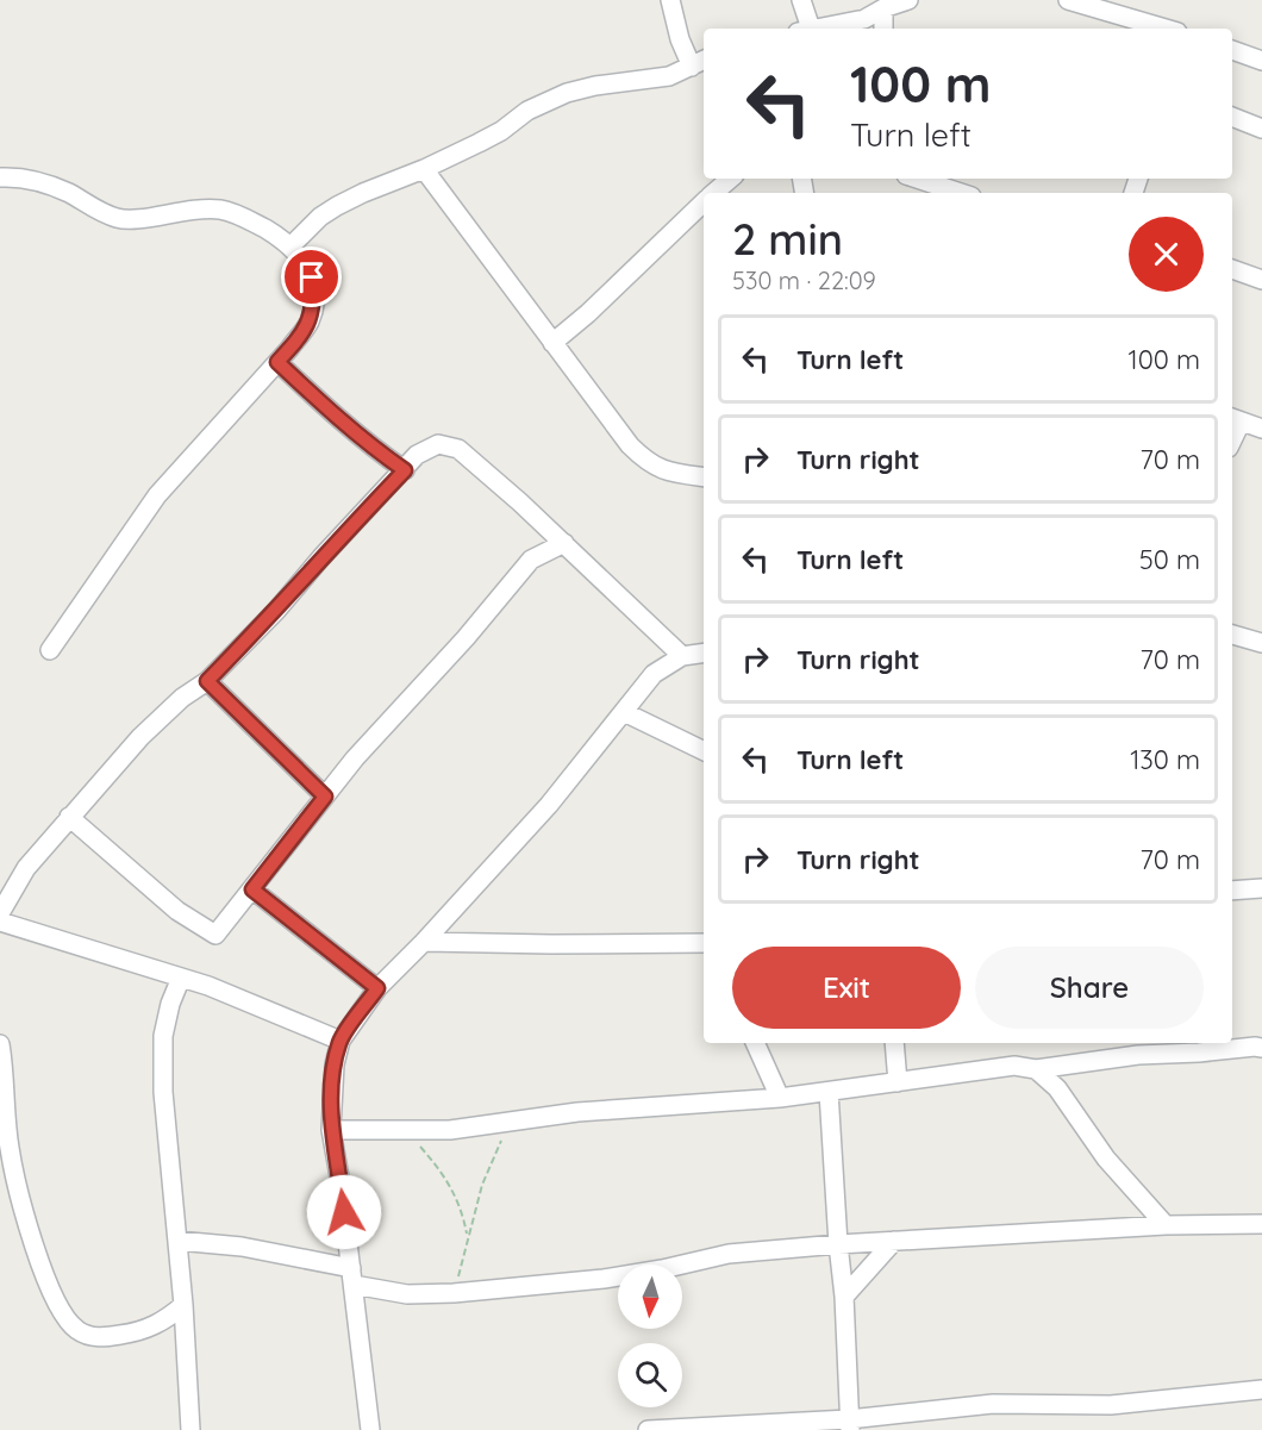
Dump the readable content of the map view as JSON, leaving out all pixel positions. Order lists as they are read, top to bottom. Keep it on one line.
{"north":"bottom","page":{"turn":["100 m","Turn left"],"heading":["2 min","530 m · 22:09"],"list":[{"name":"Turn left","value":"100 m"},{"name":"Turn right","value":"70 m"},{"name":"Turn left","value":"50 m"},{"name":"Turn right","value":"70 m"},{"name":"Turn left","value":"130 m"},{"name":"Turn right","value":"70 m"}],"buttons":["Exit","Share"]}}
